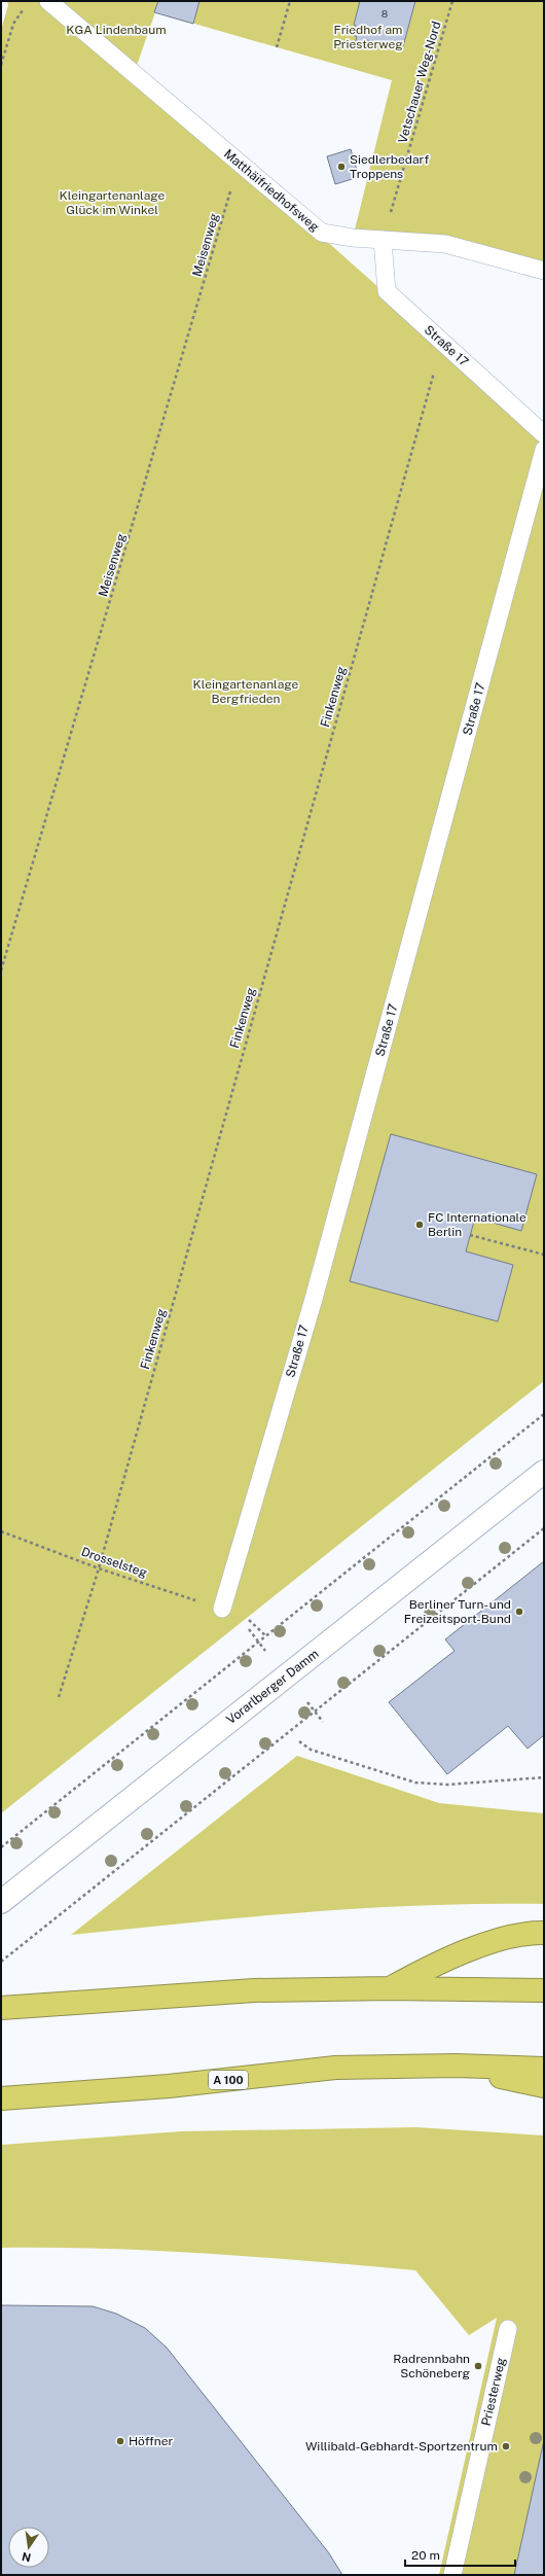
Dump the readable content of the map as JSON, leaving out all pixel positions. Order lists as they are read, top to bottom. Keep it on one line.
{"streets":{"highway":["A 100"],"street":["Vorarlberger Damm"],"lane":["Matthäifriedhofsweg","Straße 17","Priesterweg"],"path":["Vetschauer Weg-Nord","Meisenweg","Finkenweg","Drosselsteg"]},"crossings":[["Vetschauer Weg-Nord","Matthäifriedhofsweg"],["Vetschauer Weg-Nord","Straße 17"],["Matthäifriedhofsweg","Meisenweg"],["Matthäifriedhofsweg","Straße 17"],["Straße 17","Finkenweg"],["Straße 17","Drosselsteg"],["Finkenweg","Drosselsteg"]],"parks":["KGA Lindenbaum","Friedhof am Priesterweg","Kleingartenanlage Glück im Winkel","Kleingartenanlage Bergfrieden"],"places":["Siedlerbedarf Troppens","FC Internationale Berlin","Berliner Turn- und Freizeitsport-Bund","Radrennbahn Schöneberg","Höffner","Willibald-Gebhardt-Sportzentrum"],"house_numbers":["8"],"scale_bar":"20 m","north":"bottom"}
